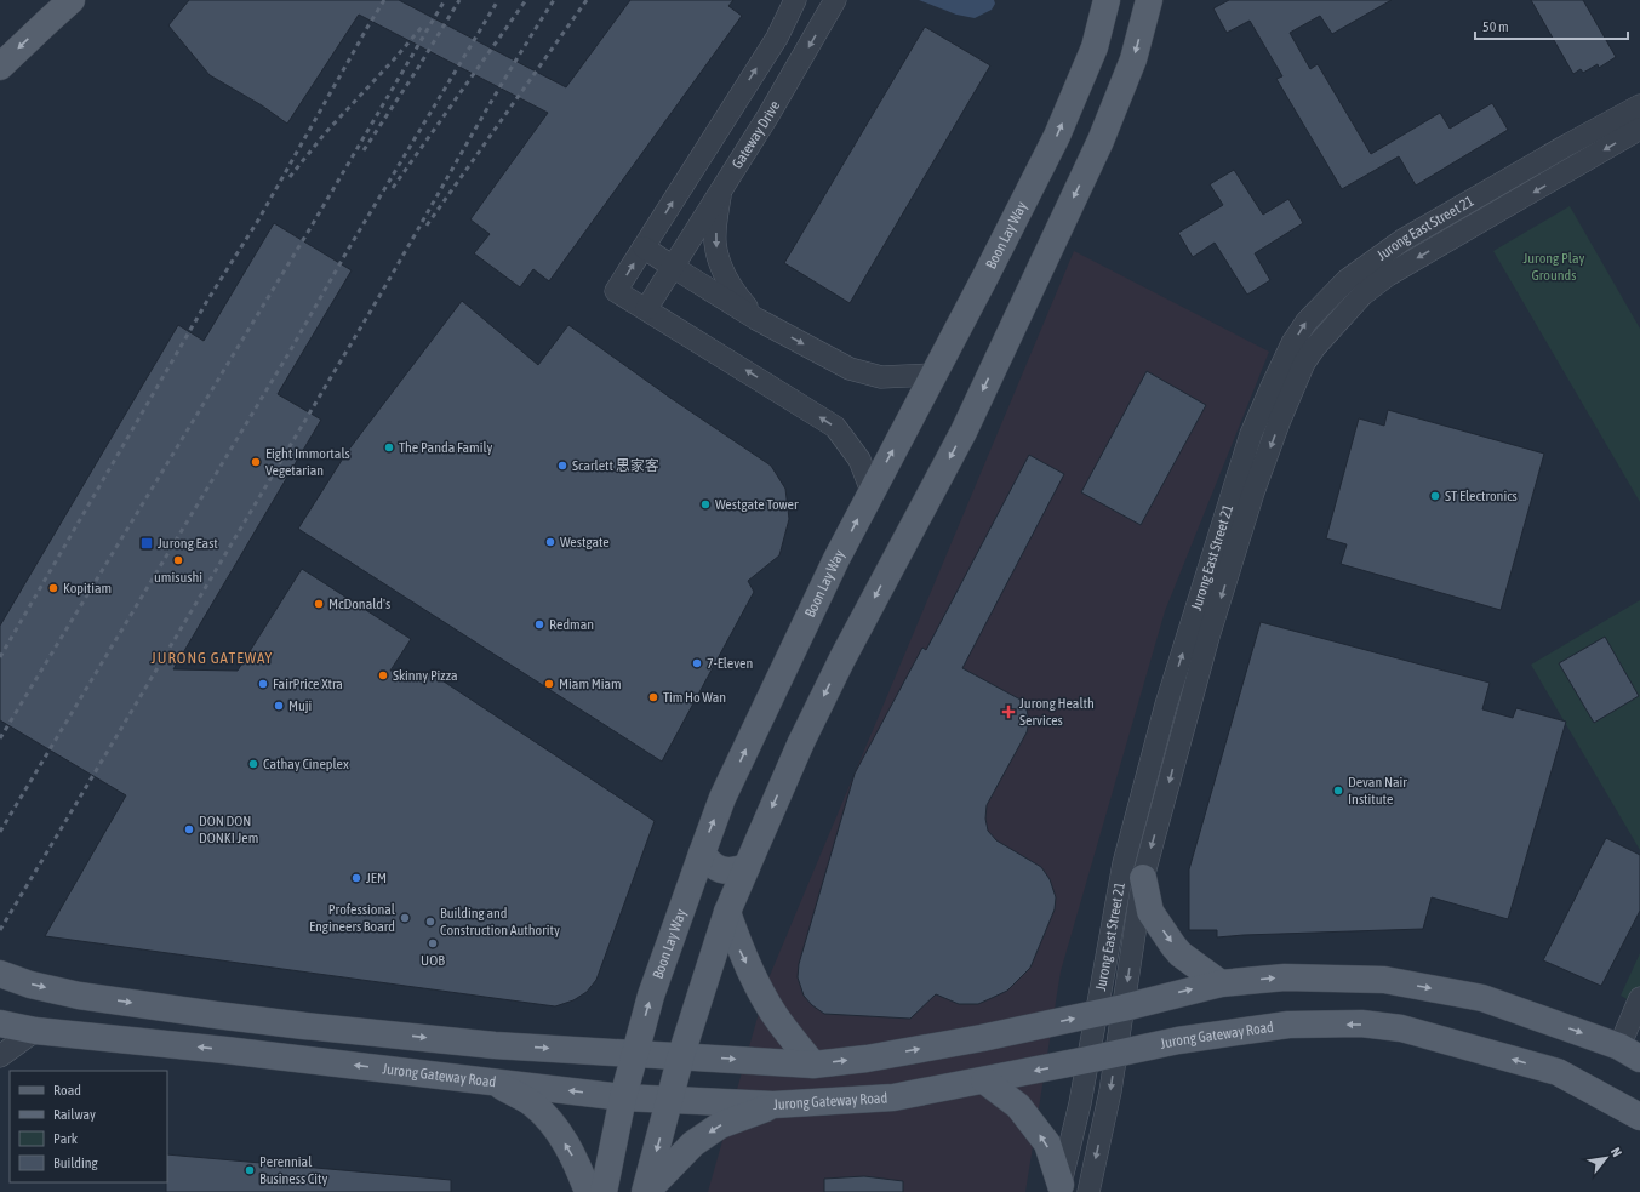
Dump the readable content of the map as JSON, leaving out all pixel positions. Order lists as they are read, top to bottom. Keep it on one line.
{"streets":{"main road":["Boon Lay Way","Jurong Gateway Road"],"street":["Gateway Drive","Jurong East Street 21"]},"crossings":[["Jurong East Street 21","Jurong Gateway Road"],["Boon Lay Way","Jurong Gateway Road"]],"districts":["JURONG GATEWAY"],"parks":["Jurong Play Grounds"],"places":{"other":["The Panda Family","Eight Immortals Vegetarian","Scarlett 思家客","ST Electronics","Westgate Tower","Westgate","umisushi","Kopitiam","McDonald's","Redman","7-Eleven","Skinny Pizza","FairPrice Xtra","Miam Miam","Tim Ho Wan","Muji","Cathay Cineplex","Devan Nair Institute","DON DON DONKI Jem","JEM","Professional Engineers Board","Building and Construction Authority","UOB","Perennial Business City"],"transit":["Jurong East"],"health":["Jurong Health Services"]},"legend":["Road","Railway","Park","Building"],"scale_bar":"50 m","north":"top right"}
